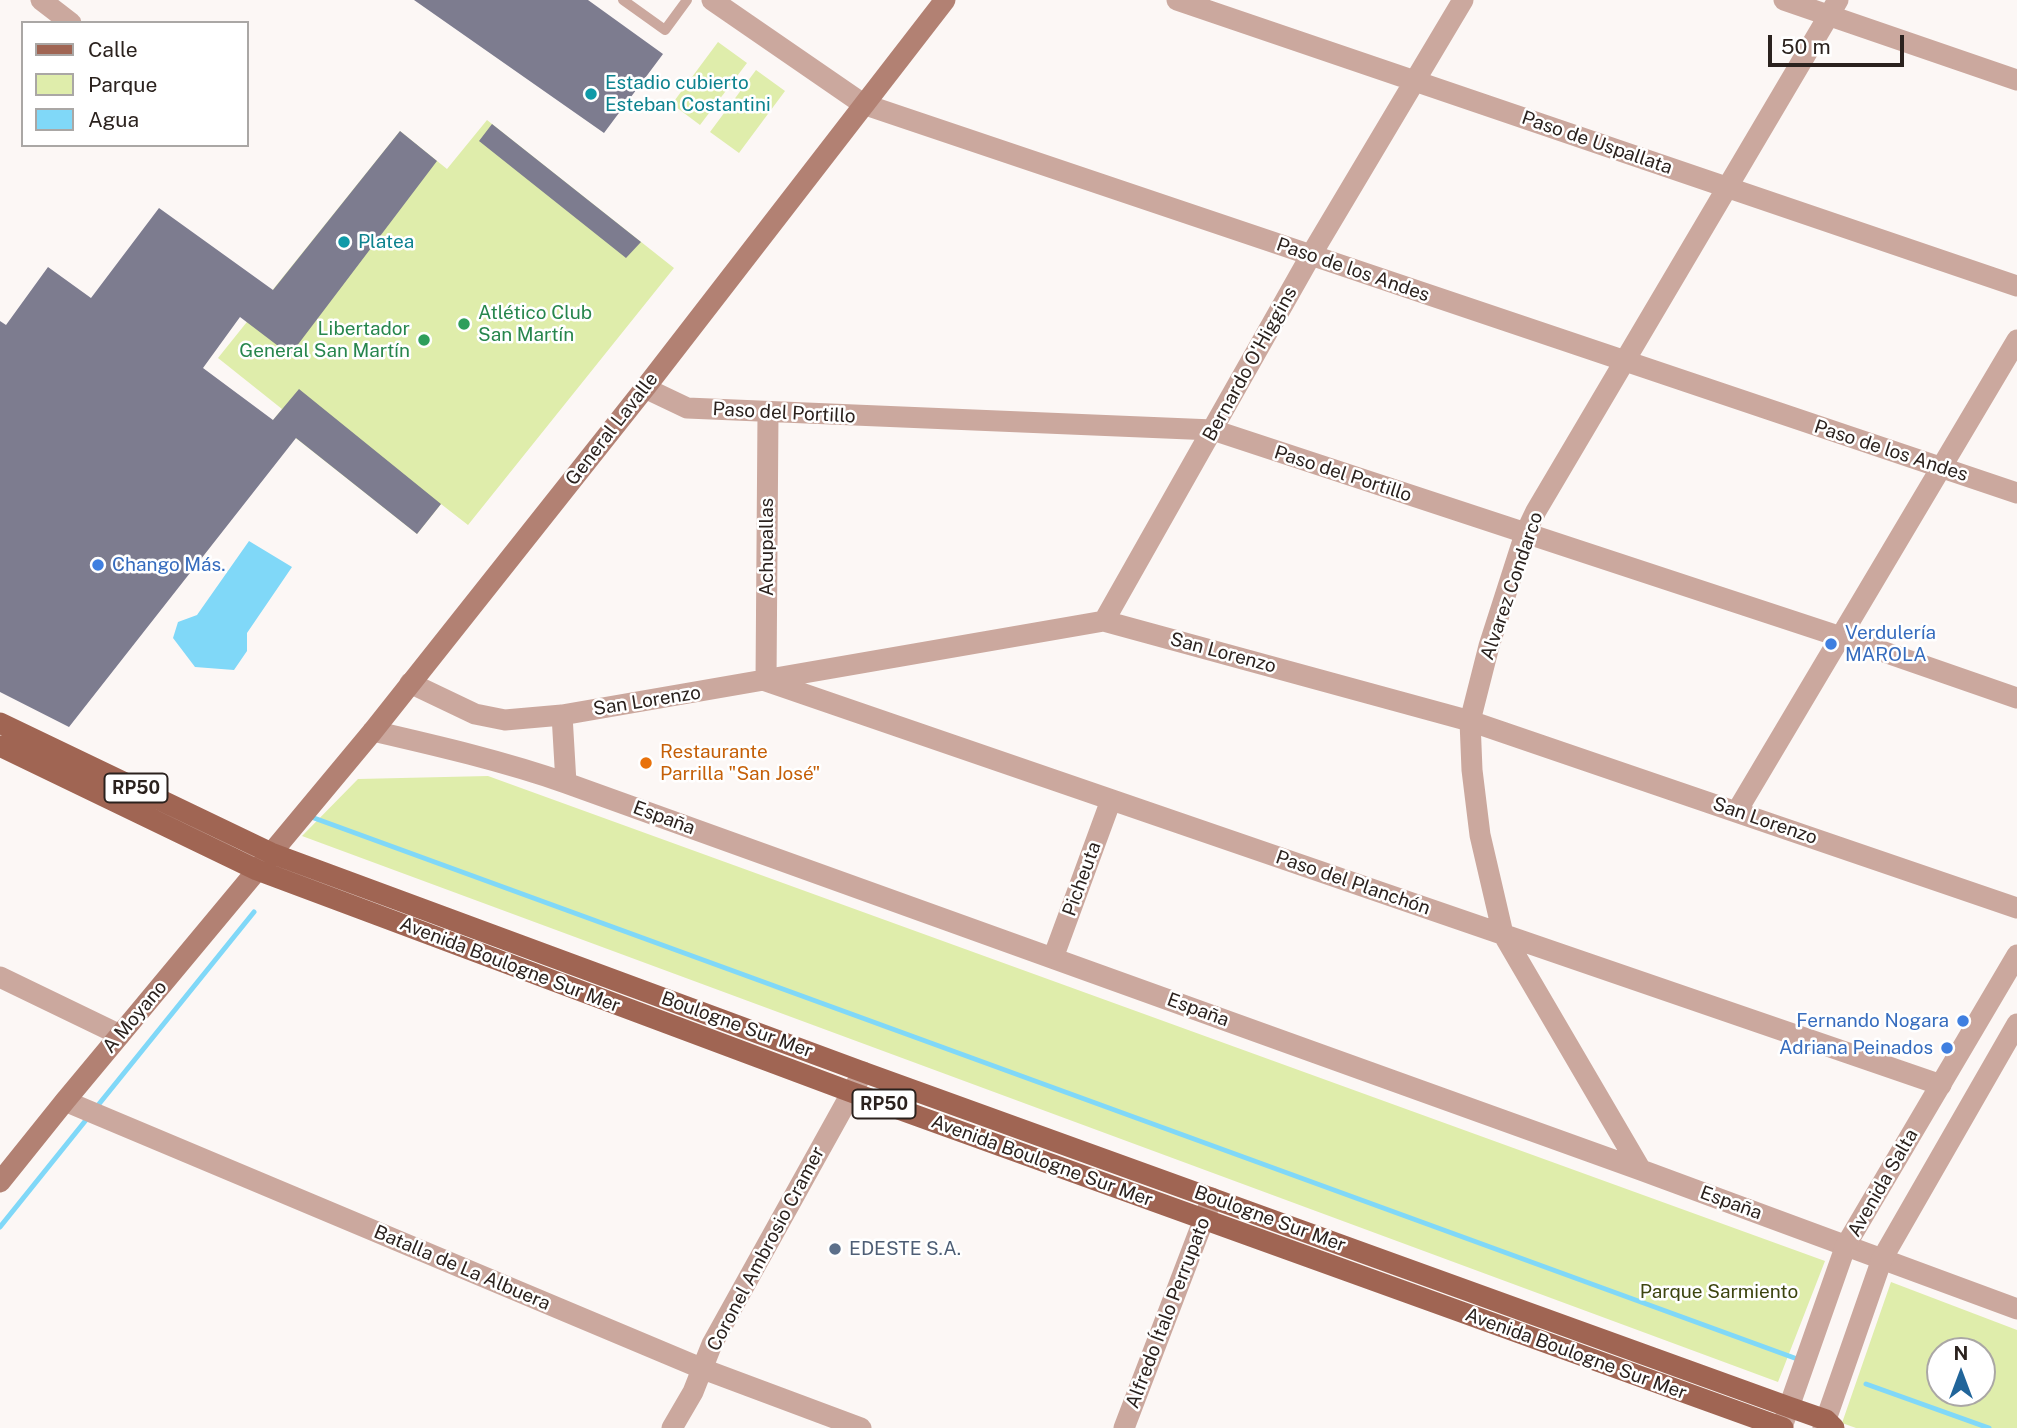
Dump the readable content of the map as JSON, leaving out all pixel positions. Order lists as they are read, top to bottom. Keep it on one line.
{"streets":{"main road":["General Lavalle","RP50","Avenida Boulogne Sur Mer","A Moyano","Boulogne Sur Mer"],"street":["Paso de Uspallata","Paso de los Andes","Bernardo O'Higgins","Paso del Portillo","Achupallas","Alvarez Condarco","San Lorenzo","España","Picheuta","Paso del Planchón","Avenida Salta","Coronel Ambrosio Cramer","Batalla de La Albuera","Alfredo Ítalo Perrupato"]},"crossings":[["Paso de Uspallata","Bernardo O'Higgins"],["Paso de Uspallata","Alvarez Condarco"],["Paso de los Andes","Bernardo O'Higgins"],["Paso de los Andes","General Lavalle"],["Paso de los Andes","Alvarez Condarco"],["Bernardo O'Higgins","Paso del Portillo"],["Bernardo O'Higgins","San Lorenzo"],["Paso del Portillo","General Lavalle"],["Paso del Portillo","Achupallas"],["Paso del Portillo","Alvarez Condarco"],["General Lavalle","San Lorenzo"],["General Lavalle","RP50"],["General Lavalle","España"],["General Lavalle","A Moyano"],["General Lavalle","Boulogne Sur Mer"],["Achupallas","San Lorenzo"],["Achupallas","Paso del Planchón"],["Alvarez Condarco","San Lorenzo"],["Alvarez Condarco","España"],["Alvarez Condarco","Paso del Planchón"],["San Lorenzo","Paso del Planchón"],["RP50","A Moyano"],["RP50","Boulogne Sur Mer"],["España","Picheuta"],["España","Avenida Salta"],["Picheuta","Paso del Planchón"],["Paso del Planchón","Avenida Salta"],["Avenida Boulogne Sur Mer","A Moyano"],["Avenida Boulogne Sur Mer","Avenida Salta"],["Avenida Boulogne Sur Mer","Coronel Ambrosio Cramer"],["Avenida Boulogne Sur Mer","Alfredo Ítalo Perrupato"],["A Moyano","Boulogne Sur Mer"],["A Moyano","Batalla de La Albuera"],["Boulogne Sur Mer","Avenida Salta"],["Boulogne Sur Mer","Coronel Ambrosio Cramer"],["Boulogne Sur Mer","Alfredo Ítalo Perrupato"],["Coronel Ambrosio Cramer","Batalla de La Albuera"]],"parks":["Parque Sarmiento"],"places":["Estadio cubierto Esteban Costantini","Platea","Atlético Club San Martín","Libertador General San Martín","Chango Más.","Verdulería MAROLA","Restaurante Parrilla \"San José\"","Fernando Nogara","Adriana Peinados","EDESTE S.A."],"legend":["Calle","Parque","Agua"],"scale_bar":"50 m","north":"top"}
